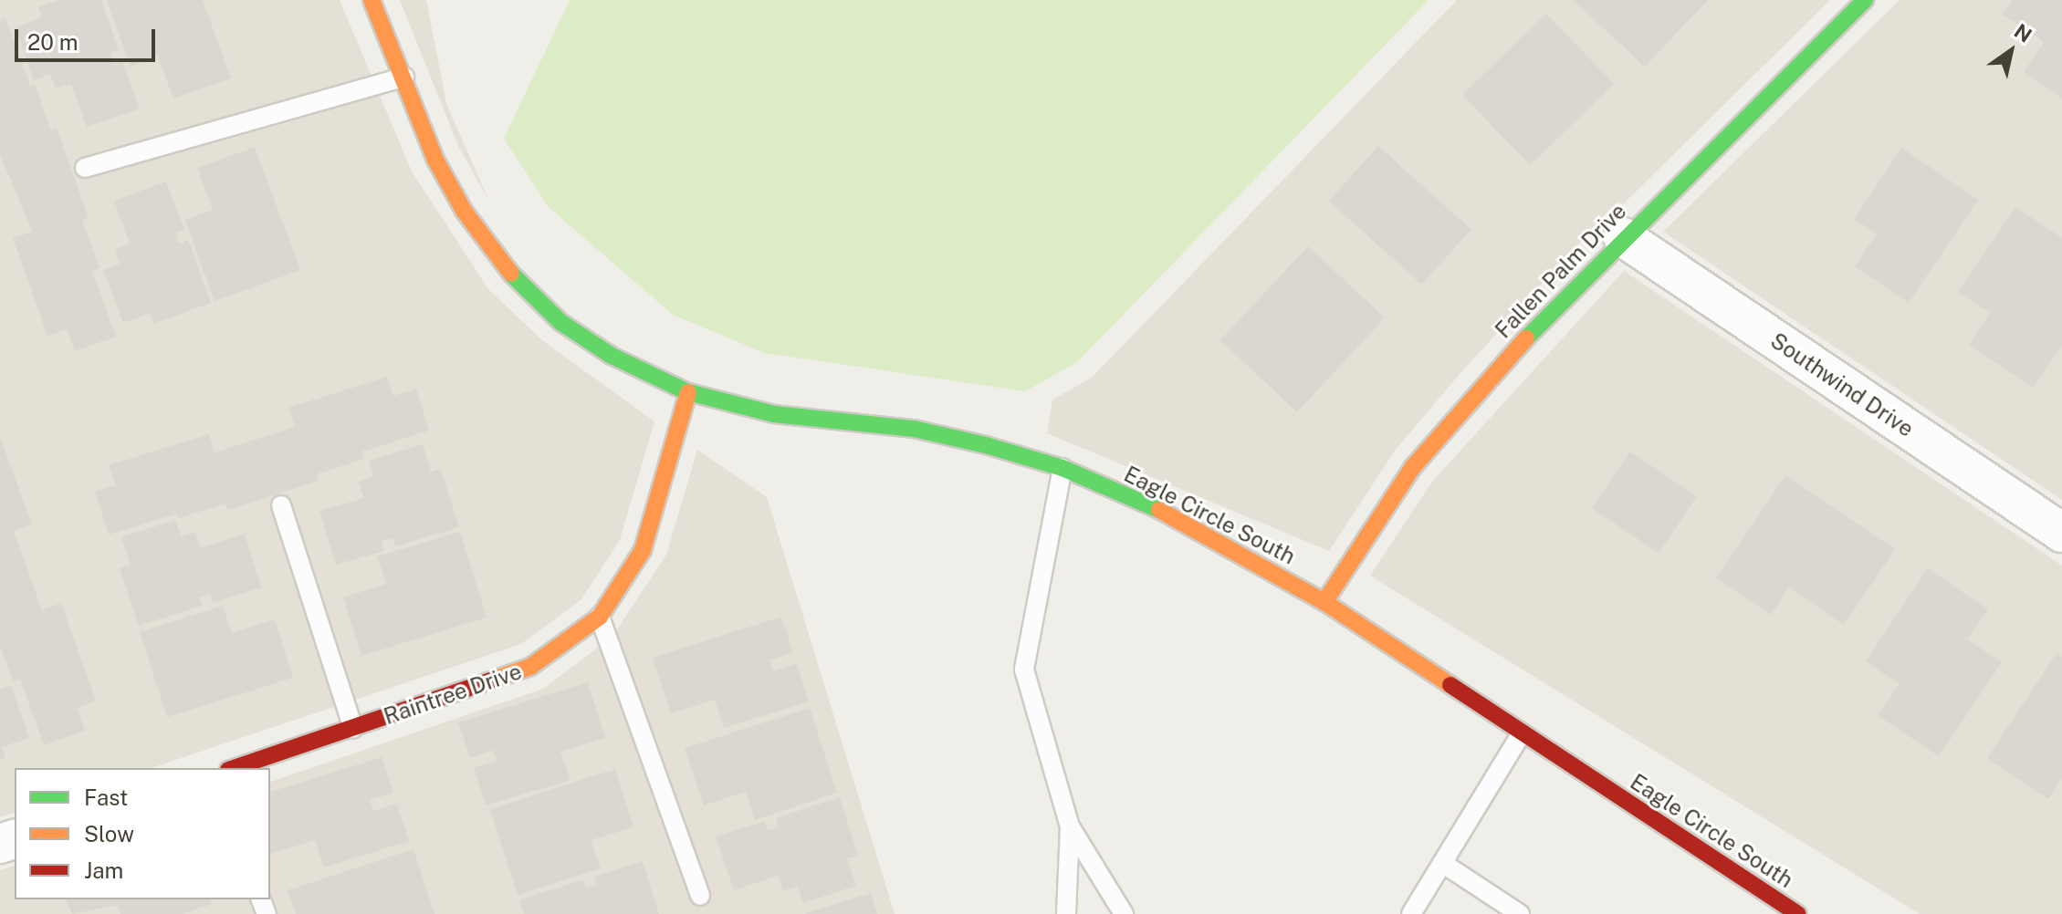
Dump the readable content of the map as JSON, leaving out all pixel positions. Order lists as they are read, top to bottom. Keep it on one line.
{"streets":{"street":["Fallen Palm Drive","Southwind Drive","Eagle Circle South","Raintree Drive"]},"crossings":[["Fallen Palm Drive","Southwind Drive"],["Fallen Palm Drive","Eagle Circle South"],["Eagle Circle South","Raintree Drive"]],"legend":["Fast","Slow","Jam"],"scale_bar":"20 m","north":"top right"}
